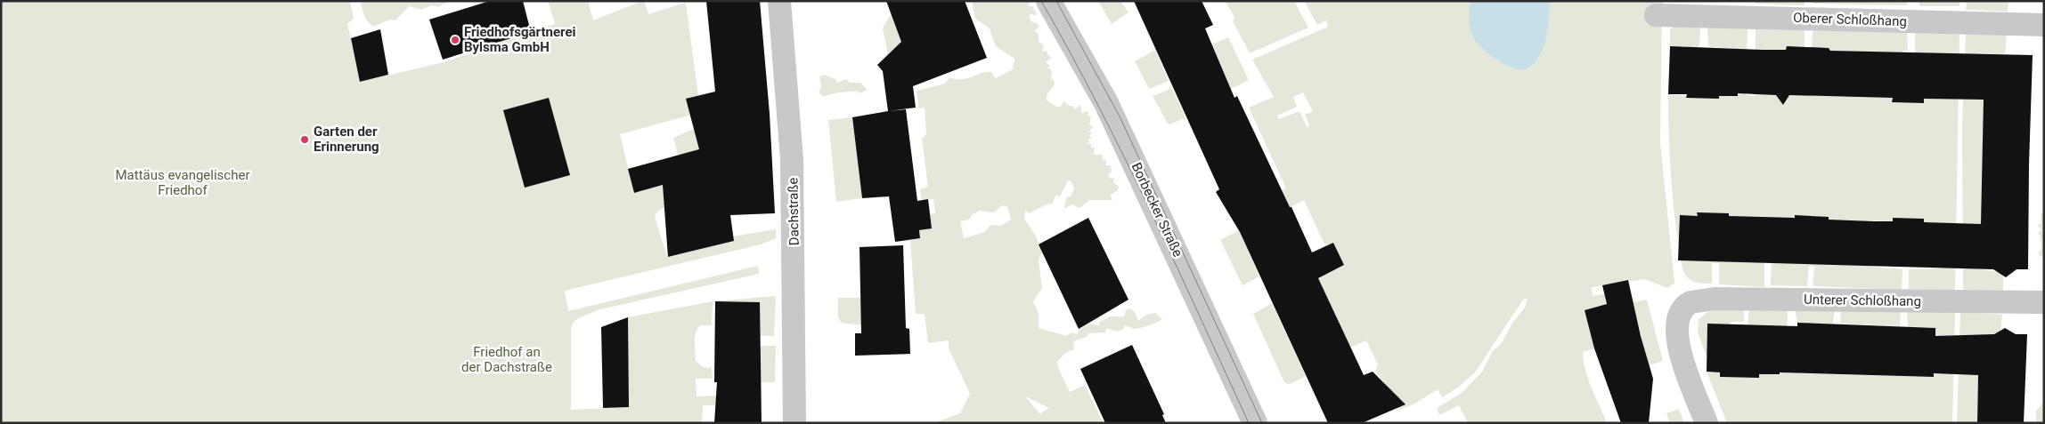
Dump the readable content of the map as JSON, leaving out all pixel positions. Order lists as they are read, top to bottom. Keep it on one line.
{"streets":{"street":["Oberer Schloßhang","Borbecker Straße","Dachstraße","Unterer Schloßhang"]},"parks":["Mattäus evangelischer Friedhof","Friedhof an der Dachstraße"],"places":["Friedhofsgärtnerei Bylsma GmbH","Garten der Erinnerung"]}
